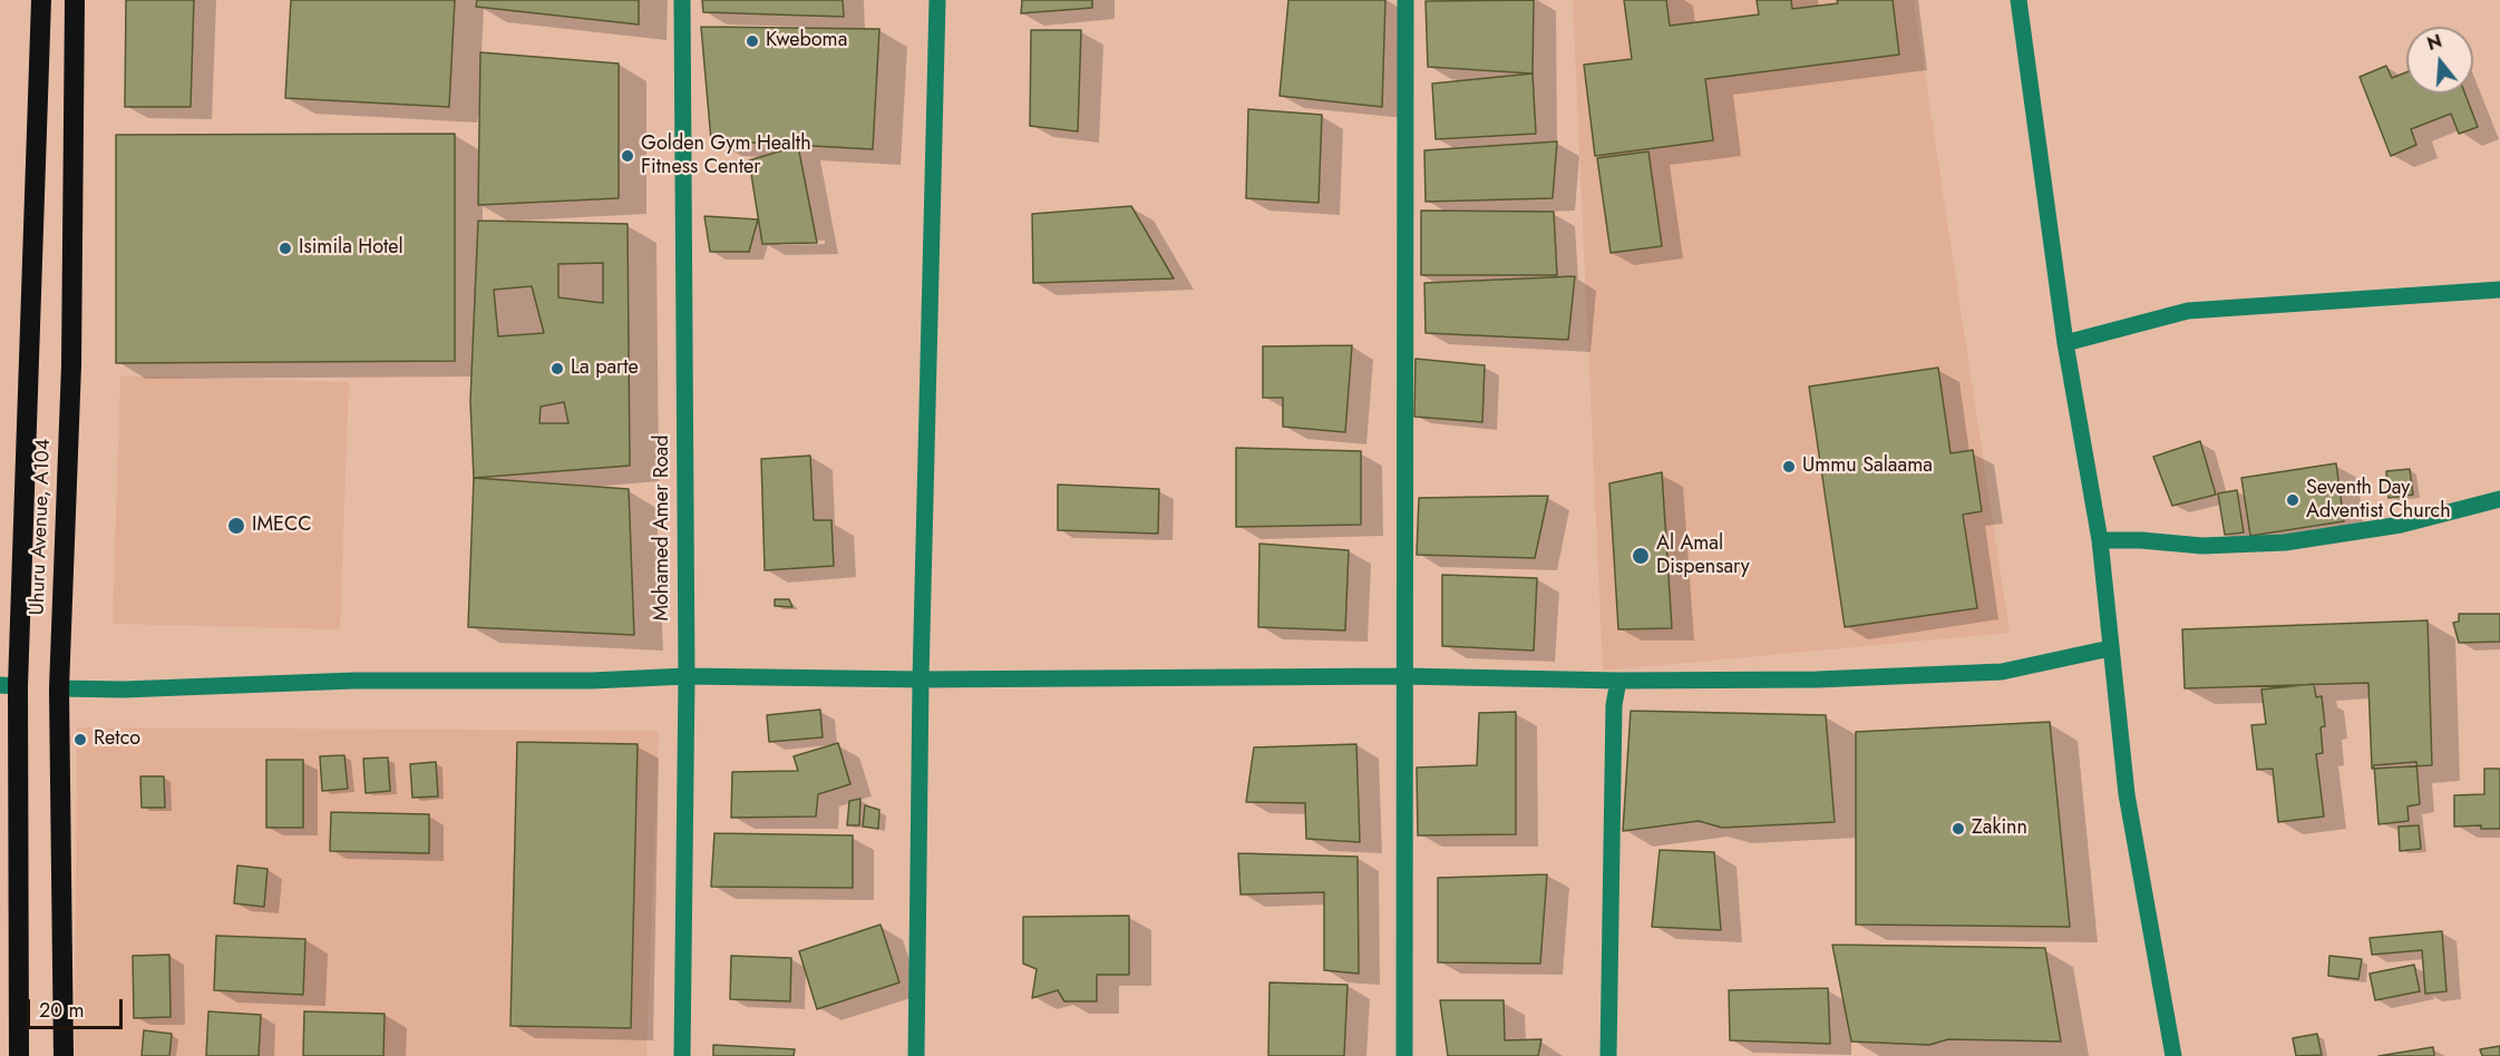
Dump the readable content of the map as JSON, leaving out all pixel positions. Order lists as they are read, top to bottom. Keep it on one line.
{"streets":{"highway":["Uhuru Avenue, A104"],"street":["Mohamed Amer Road"]},"places":["Kweboma","Golden Gym Health Fitness Center","Isimila Hotel","La parte","Ummu Salaama","Seventh Day Adventist Church","IMECC","Al Amal Dispensary","Retco","Zakinn"],"scale_bar":"20 m","north":"top"}
